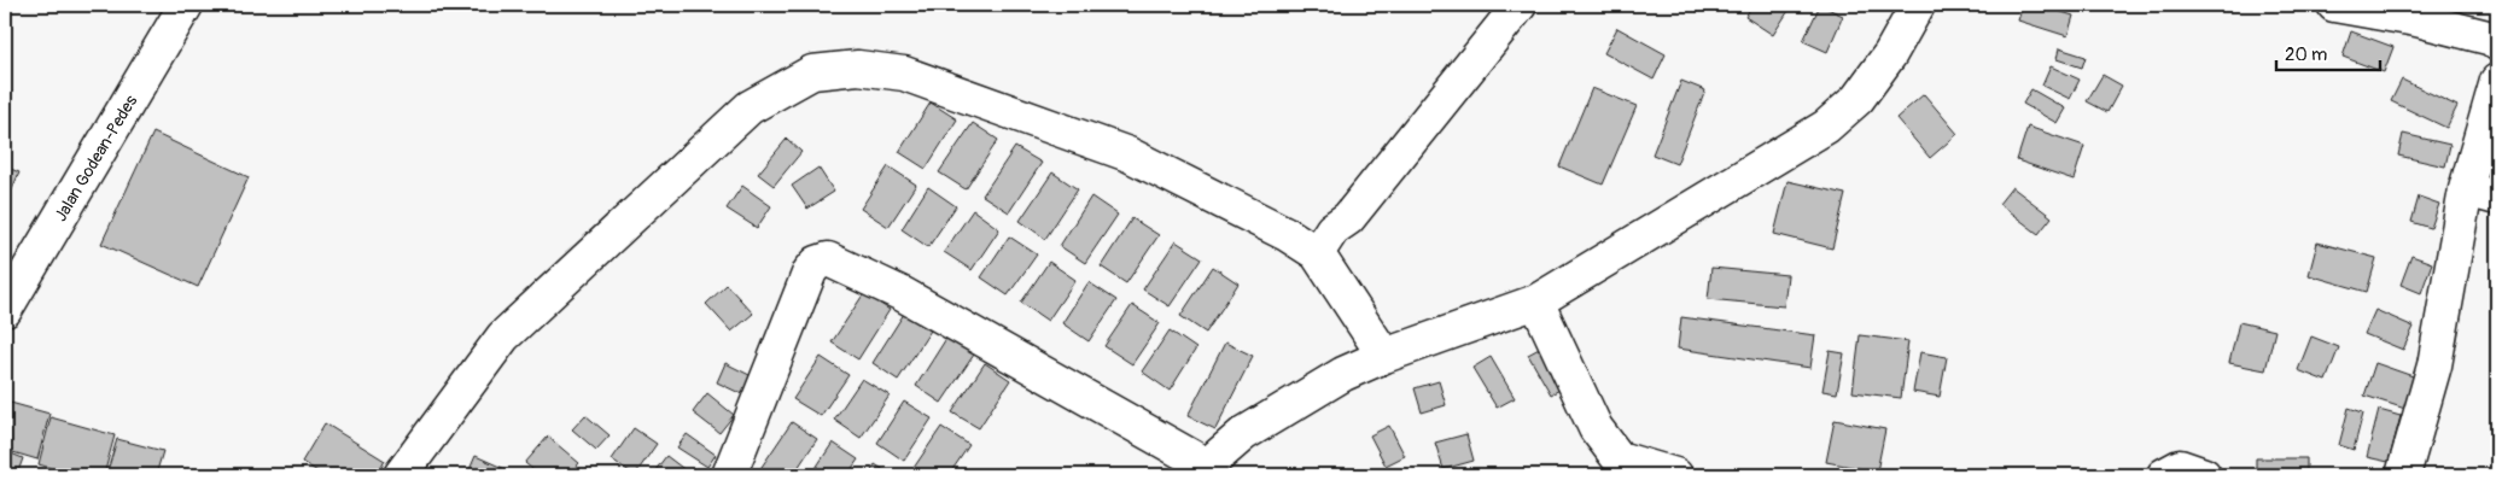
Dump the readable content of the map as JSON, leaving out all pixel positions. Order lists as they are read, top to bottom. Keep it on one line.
{"streets":{"street":["Jalan Godean-Pedes"]},"scale_bar":"20 m"}
